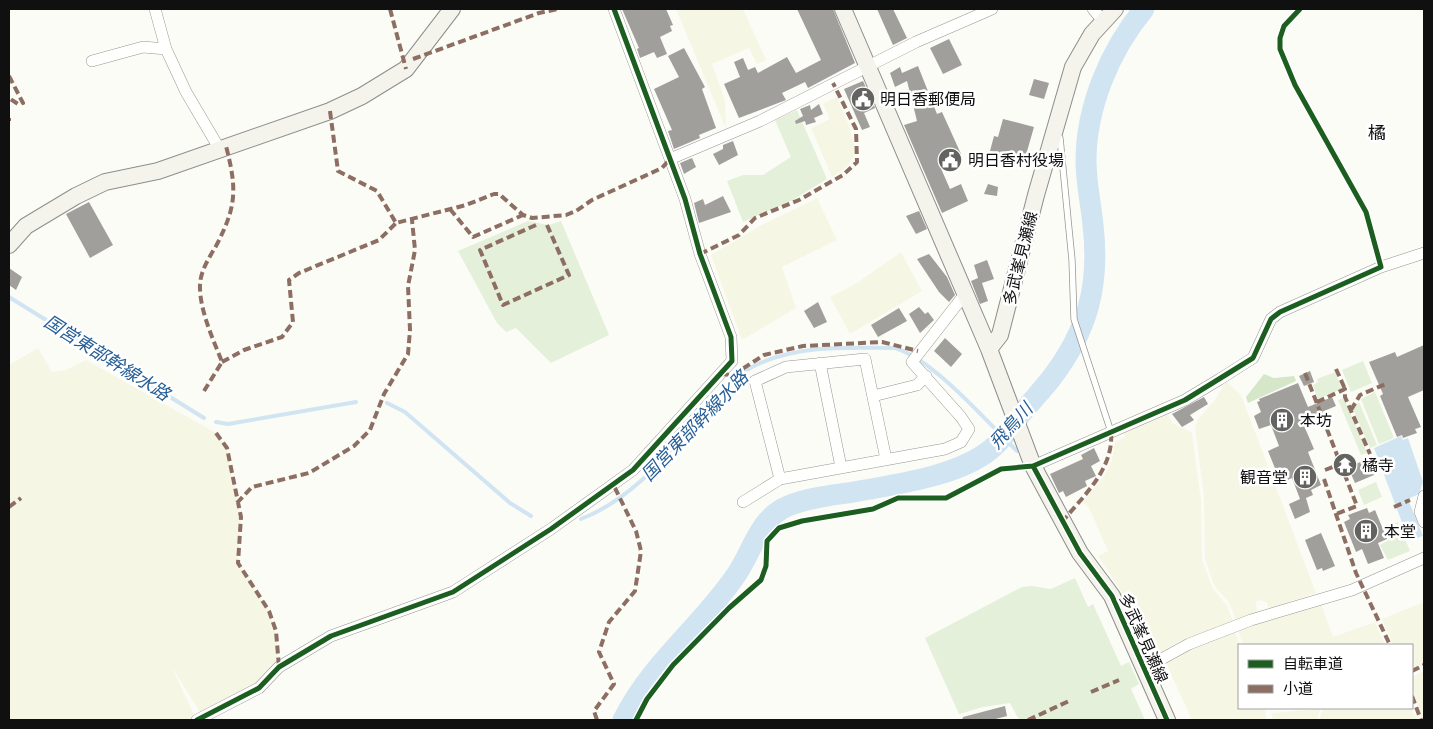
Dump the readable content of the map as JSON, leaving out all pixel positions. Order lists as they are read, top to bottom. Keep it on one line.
{"streets":{"street":["多武峯見瀬線"]},"districts":["橘"],"water":["国営東部幹線水路","飛鳥川"],"places":{"public building":["明日香郵便局","明日香村役場"],"building":["本坊","観音堂","本堂"],"temple":["橘寺"]},"legend":["自転車道","小道"]}
